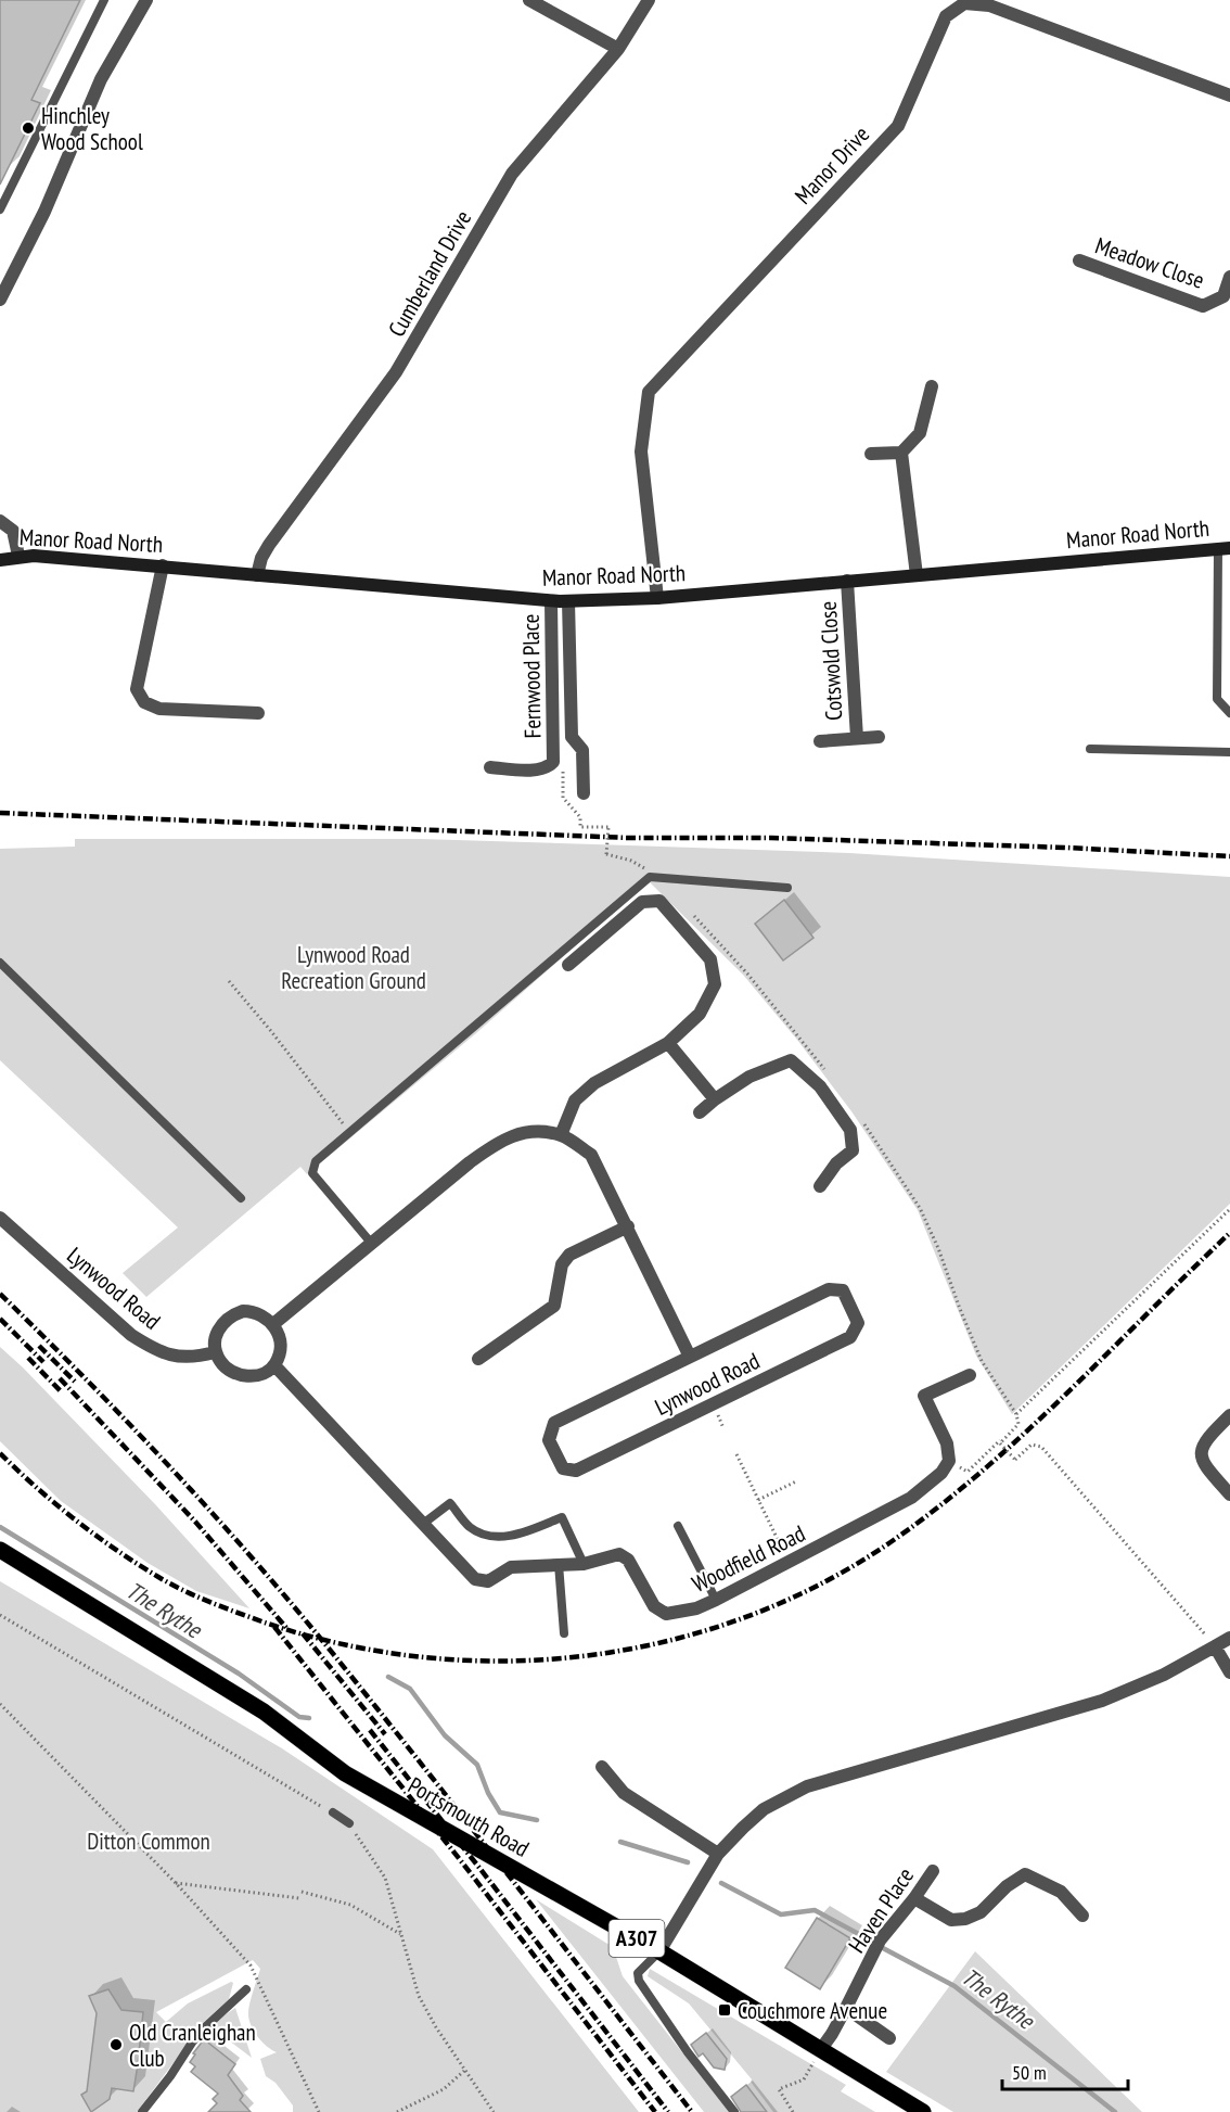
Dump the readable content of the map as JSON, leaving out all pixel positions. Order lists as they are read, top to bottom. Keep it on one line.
{"streets":{"main road":["Portsmouth Road","A307"],"street":["Manor Drive","Meadow Close","Cumberland Drive","Manor Road North","Cotswold Close","Fernwood Place","Lynwood Road","Woodfield Road","Haven Place"]},"crossings":[["Manor Drive","Manor Road North"],["Cumberland Drive","Manor Road North"],["Manor Road North","Cotswold Close"],["Manor Road North","Fernwood Place"],["Lynwood Road","Woodfield Road"],["Portsmouth Road","Haven Place"]],"water":["The Rythe"],"parks":["Lynwood Road Recreation Ground","Ditton Common"],"places":{"other":["Hinchley Wood School","Old Cranleighan Club"],"transit":["Couchmore Avenue"]},"scale_bar":"50 m"}
